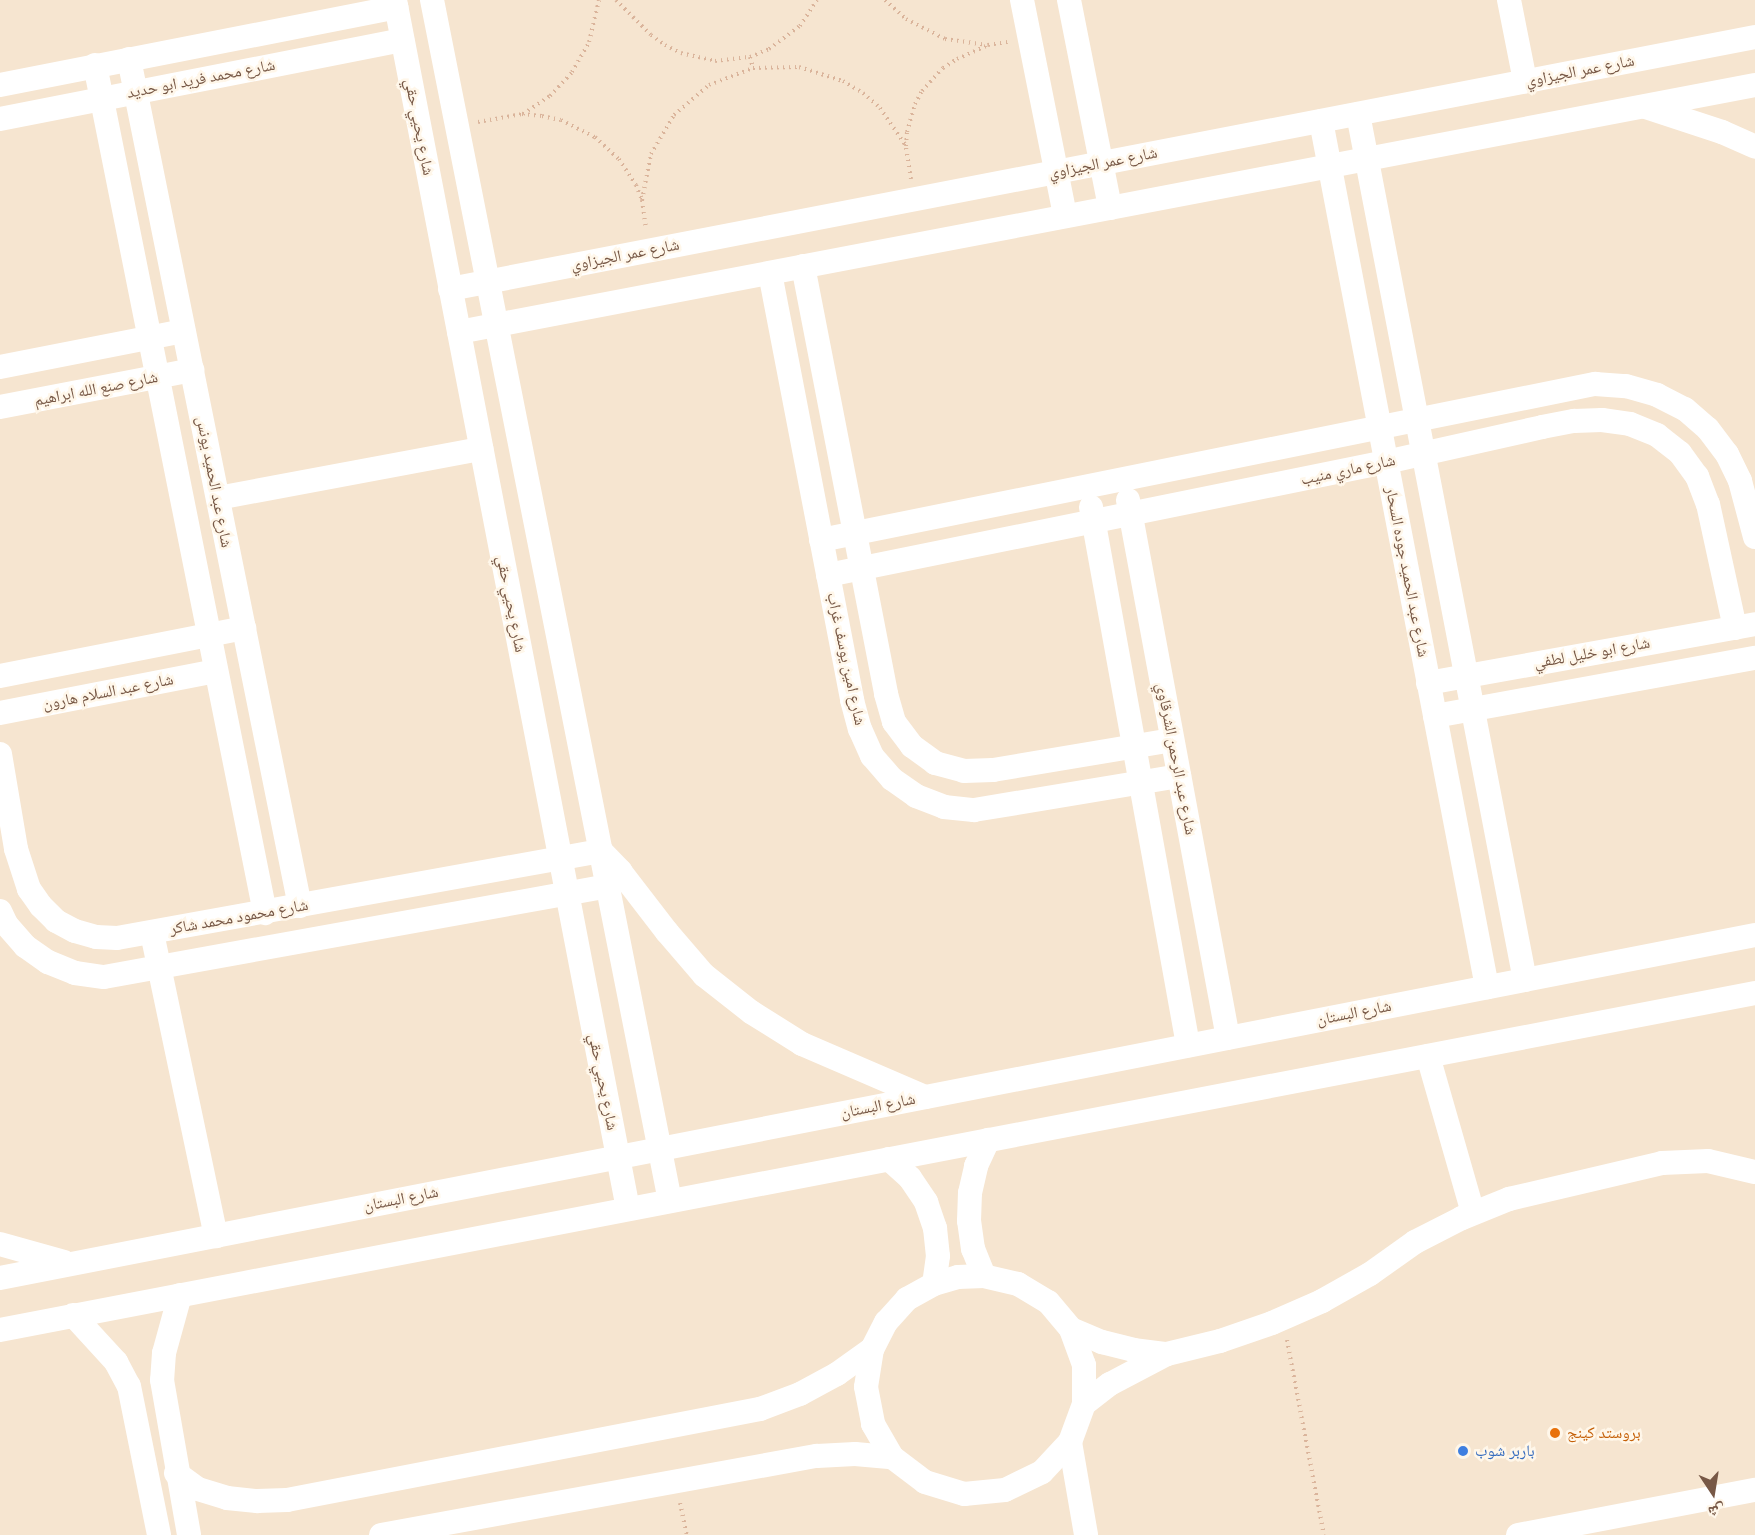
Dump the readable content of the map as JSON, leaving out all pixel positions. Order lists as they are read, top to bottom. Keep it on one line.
{"streets":{"street":["شارع عمر الجيزاوي","شارع محمد فريد ابو حديد","شارع يحيي حقي","شارع صنع الله ابراهيم","شارع ماري منيب","شارع عبد الحميد يونس","شارع عبد الحميد جوده السحار","شارع ابو خليل لطفي","شارع امين يوسف غراب","شارع عبد السلام هارون","شارع عبد الرحمن الشرقاوي","شارع محمود محمد شاكر","شارع البستان"]},"crossings":[["شارع عمر الجيزاوي","شارع يحيي حقي"],["شارع عمر الجيزاوي","شارع عبد الحميد جوده السحار"],["شارع محمد فريد ابو حديد","شارع يحيي حقي"],["شارع محمد فريد ابو حديد","شارع عبد الحميد يونس"],["شارع يحيي حقي","شارع محمود محمد شاكر"],["شارع يحيي حقي","شارع البستان"],["شارع صنع الله ابراهيم","شارع عبد الحميد يونس"],["شارع ماري منيب","شارع عبد الحميد جوده السحار"],["شارع ماري منيب","شارع ابو خليل لطفي"],["شارع ماري منيب","شارع امين يوسف غراب"],["شارع ماري منيب","شارع عبد الرحمن الشرقاوي"],["شارع عبد الحميد يونس","شارع محمود محمد شاكر"],["شارع عبد الحميد جوده السحار","شارع ابو خليل لطفي"],["شارع عبد الحميد جوده السحار","شارع البستان"],["شارع امين يوسف غراب","شارع عبد الرحمن الشرقاوي"],["شارع عبد الرحمن الشرقاوي","شارع البستان"]],"places":["بروستد كينج","باربر شوب"],"north":"bottom"}
